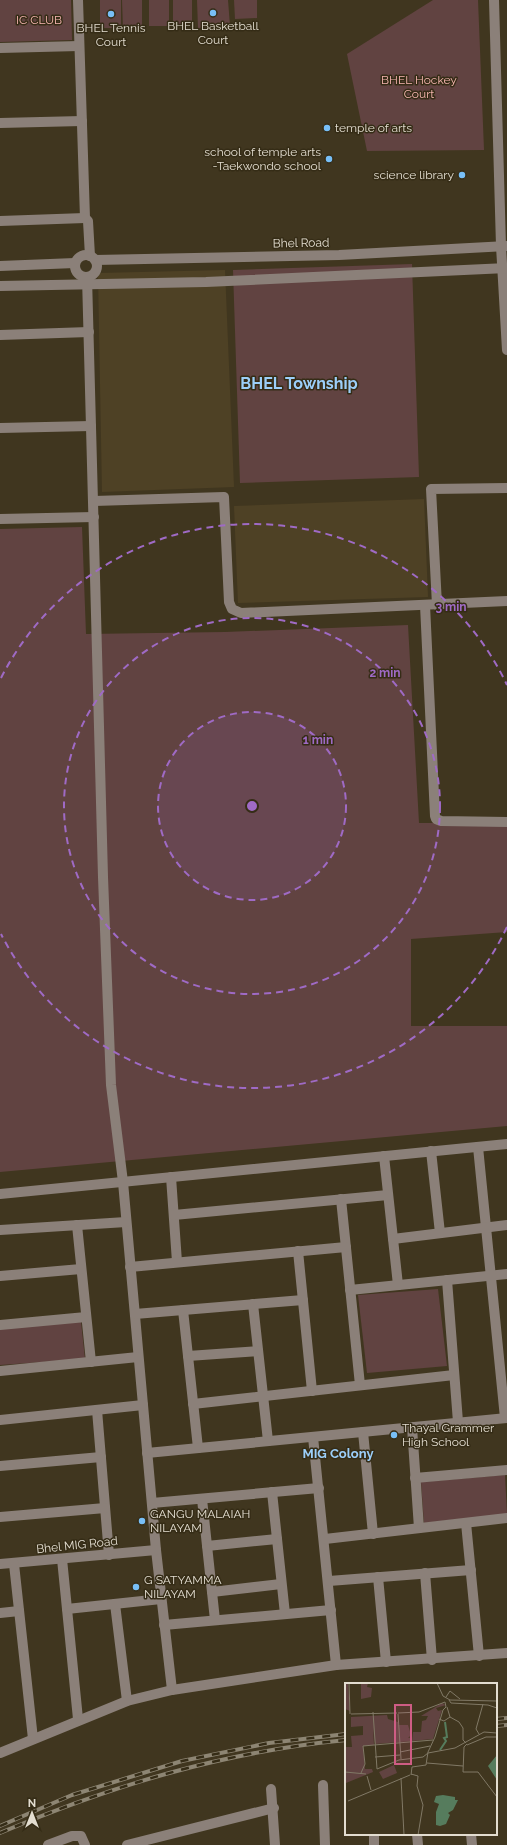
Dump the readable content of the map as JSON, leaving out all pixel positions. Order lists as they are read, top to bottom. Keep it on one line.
{"streets":{"street":["Bhel Road","Bhel MIG Road"]},"districts":["BHEL Township","MIG Colony"],"parks":["IC CLUB","BHEL Hockey Court"],"places":["BHEL Basketball Court","BHEL Tennis Court","temple of arts","school of temple arts -Taekwondo school","science library","Thayal Grammer High School","GANGU MALAIAH NILAYAM","G SATYAMMA NILAYAM"],"north":"top","rings":["3 min","2 min","1 min"]}
